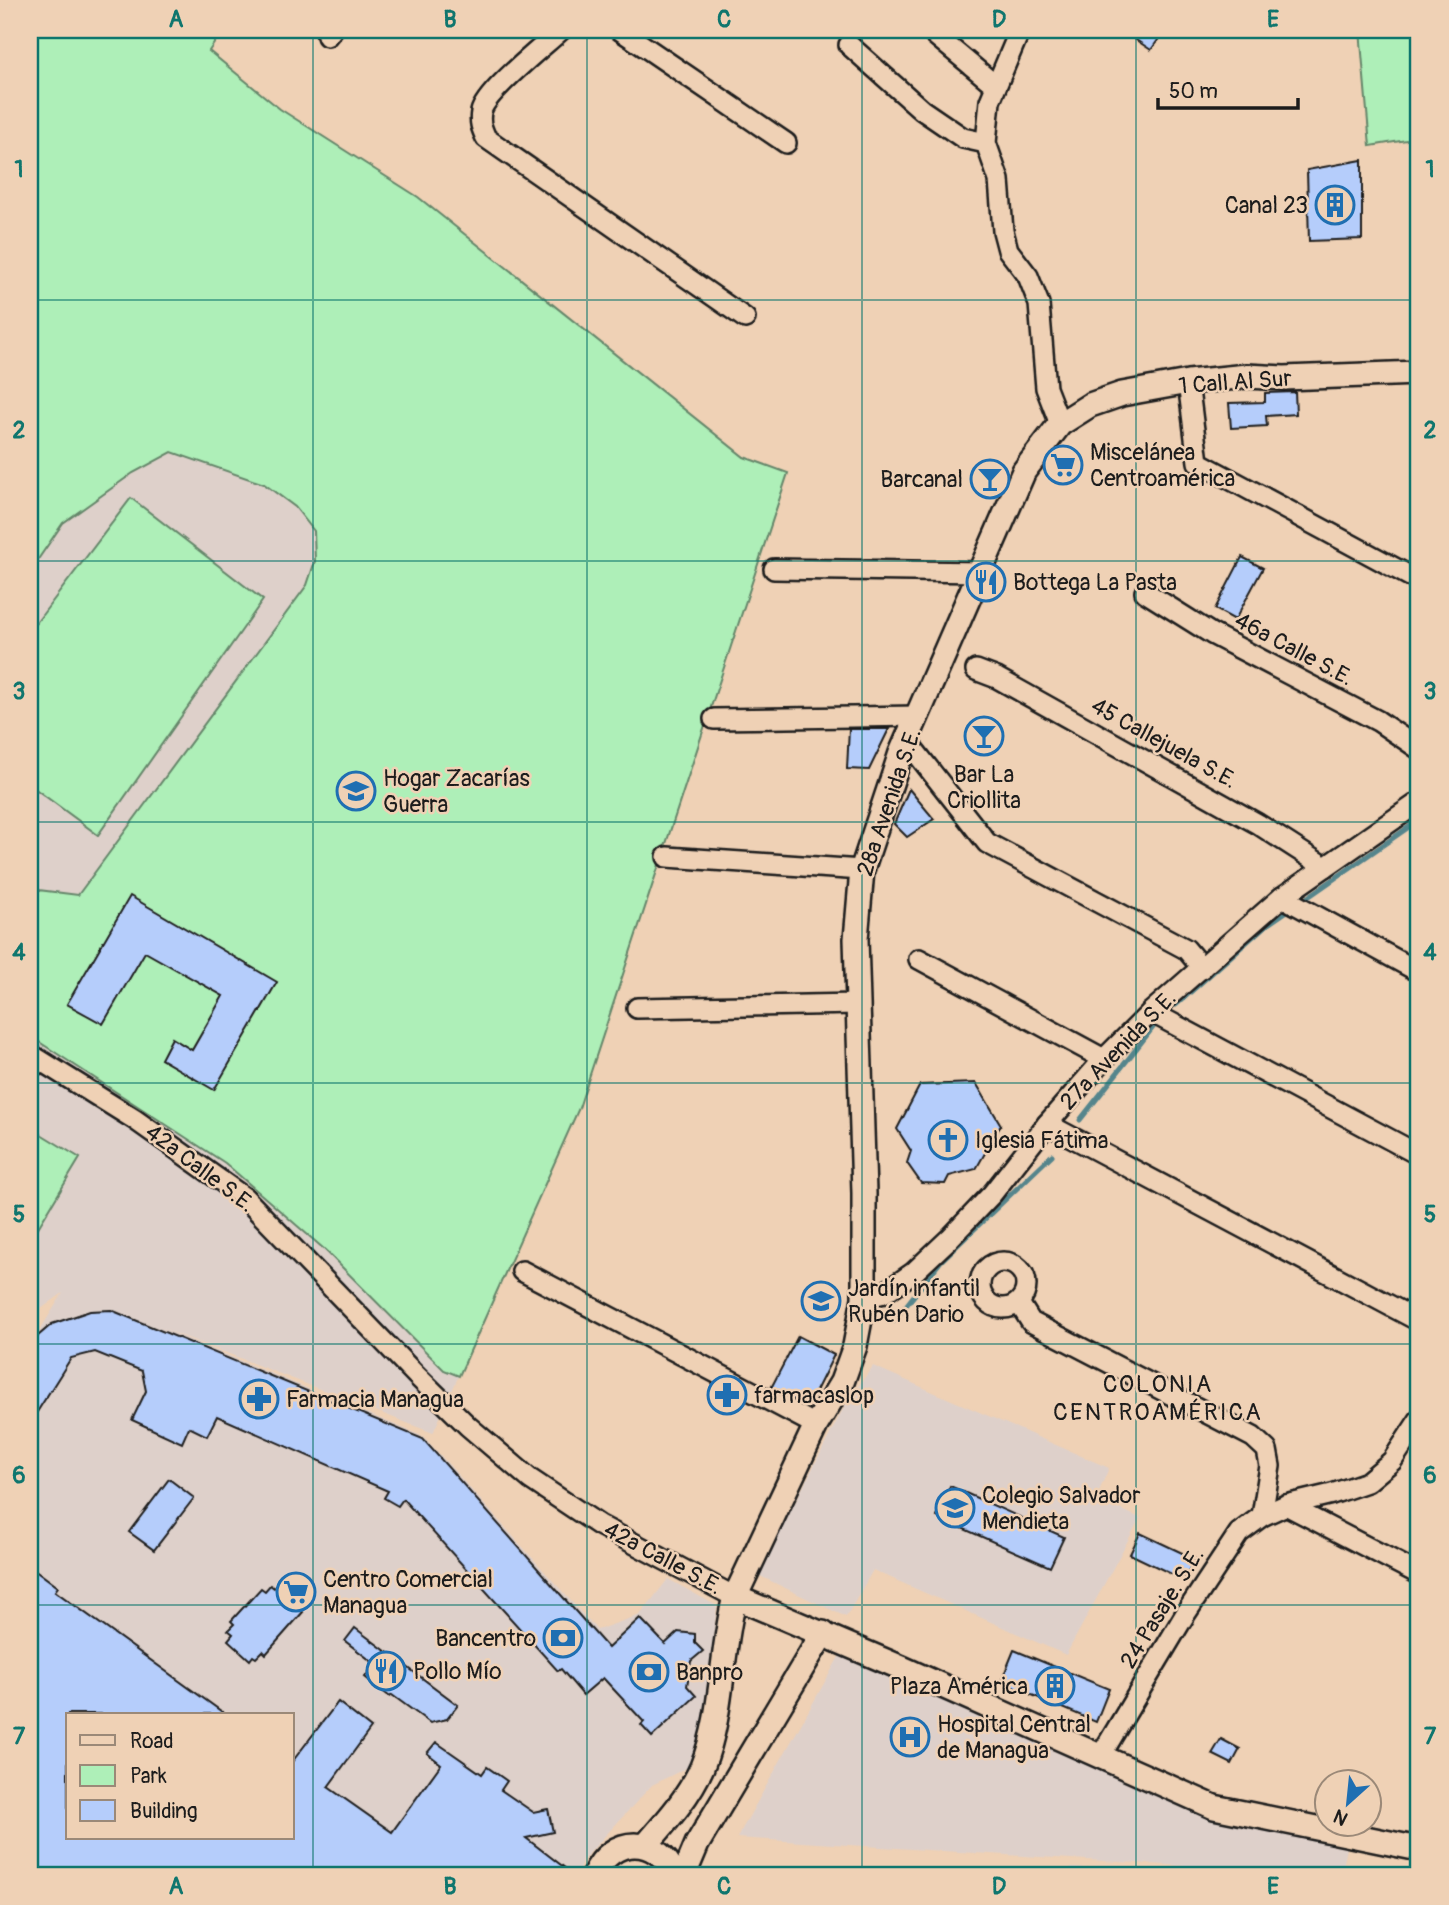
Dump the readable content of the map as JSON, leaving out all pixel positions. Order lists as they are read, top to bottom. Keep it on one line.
{"streets":{"street":["1 Call Al Sur","46a Calle S.E.","45 Callejuela S.E.","28a Avenida S.E.","27a Avenida S.E.","42a Calle S.E.","24 Pasaje. S.E."]},"crossings":[["1 Call Al Sur","28a Avenida S.E."],["45 Callejuela S.E.","27a Avenida S.E."],["28a Avenida S.E.","27a Avenida S.E."],["42a Calle S.E.","24 Pasaje. S.E."]],"districts":["COLONIA CENTROAMÉRICA"],"places":{"building":["Canal 23","Plaza América"],"supermarket":["Miscelánea Centroamérica","Centro Comercial Managua"],"bar":["Barcanal","Bar La Criollita"],"restaurant":["Bottega La Pasta","Pollo Mío"],"school or university":["Hogar Zacarías Guerra","Jardín infantil Rubén Dario","Colegio Salvador Mendieta"],"church":["Iglesia Fátima"],"pharmacy":["farmacaslop","Farmacia Managua"],"bank":["Bancentro","Banpro"],"hospital":["Hospital Central de Managua"]},"legend":["Road","Park","Building"],"scale_bar":"50 m","north":"bottom left","grid":{"columns":["A","B","C","D","E"],"rows":["1","2","3","4","5","6","7"]}}
